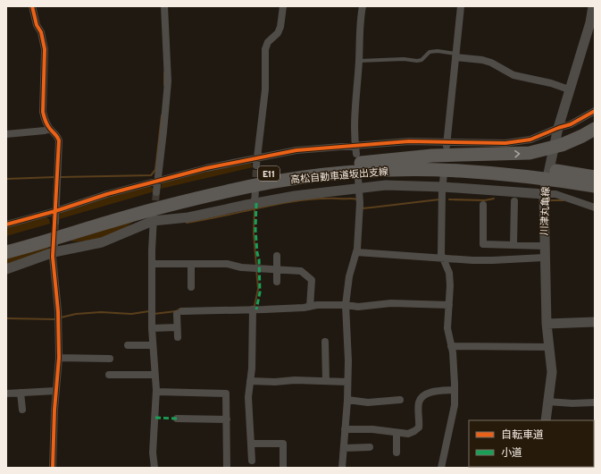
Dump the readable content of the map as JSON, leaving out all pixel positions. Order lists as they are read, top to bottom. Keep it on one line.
{"streets":{"highway":["E11","高松自動車道坂出支線"],"street":["川津丸亀線"]},"legend":["自転車道","小道"]}
